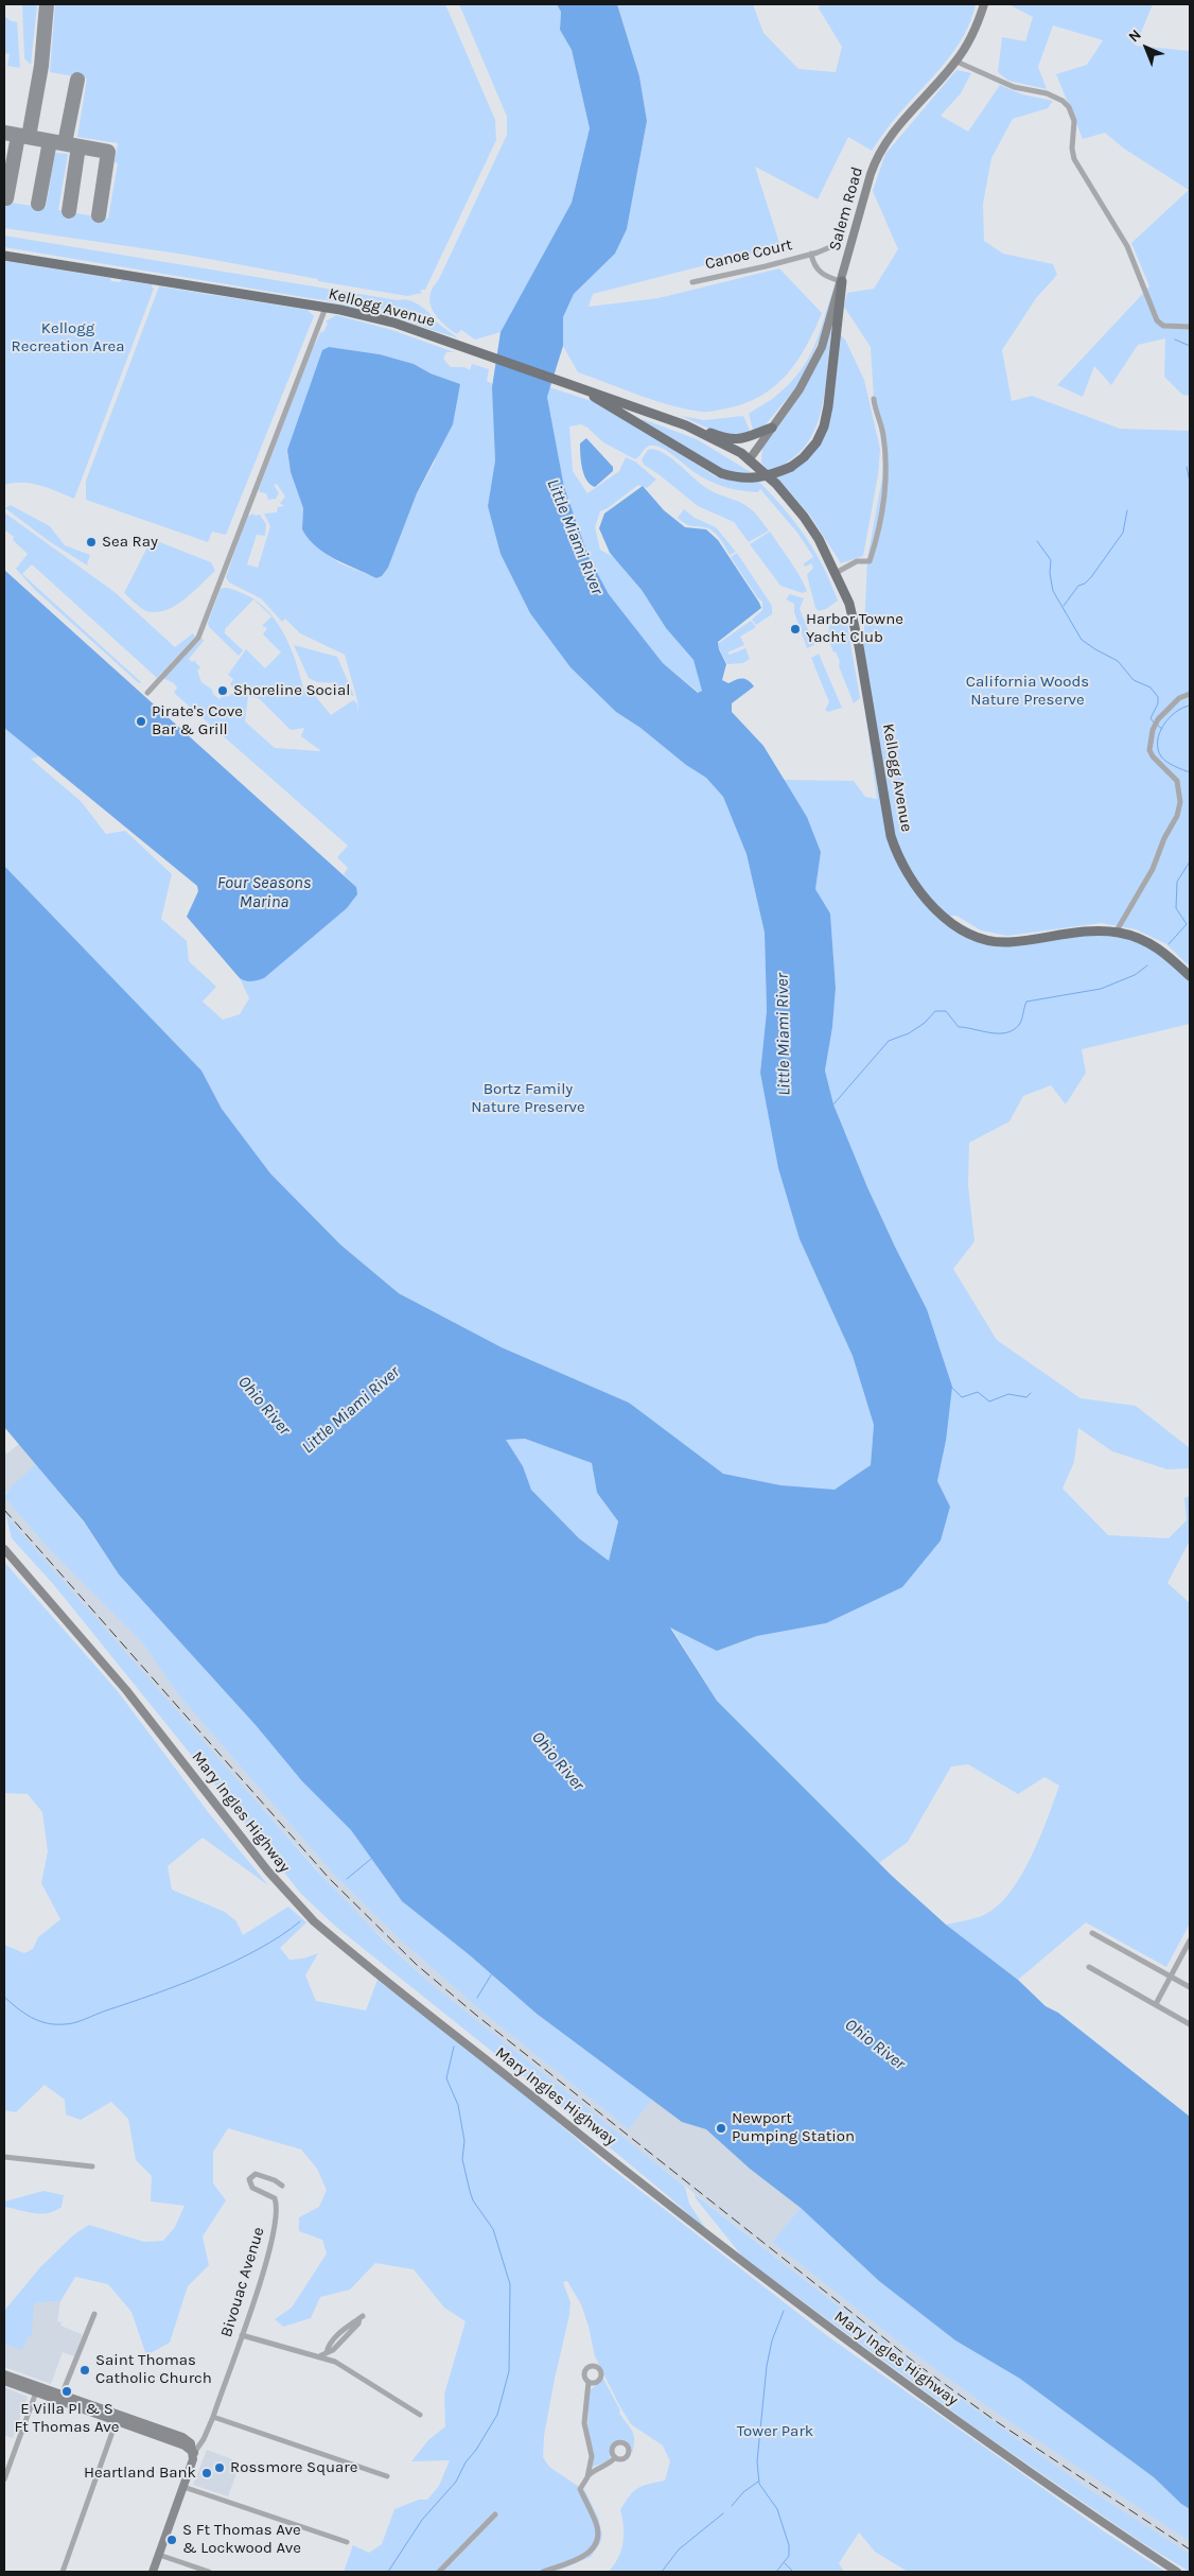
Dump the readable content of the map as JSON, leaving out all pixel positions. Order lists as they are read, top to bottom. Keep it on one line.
{"streets":{"main road":["Kellogg Avenue"],"street":["Salem Road","Canoe Court","Mary Ingles Highway","Bivouac Avenue"]},"crossings":[["Salem Road","Canoe Court"],["Salem Road","Kellogg Avenue"]],"water":["Little Miami River","Four Seasons Marina","Ohio River"],"parks":["Kellogg Recreation Area","California Woods Nature Preserve","Bortz Family Nature Preserve","Tower Park"],"places":["Sea Ray","Harbor Towne Yacht Club","Shoreline Social","Pirate's Cove Bar & Grill","Newport Pumping Station","Saint Thomas Catholic Church","E Villa Pl & S Ft Thomas Ave","Rossmore Square","Heartland Bank","S Ft Thomas Ave & Lockwood Ave"],"north":"top left"}
